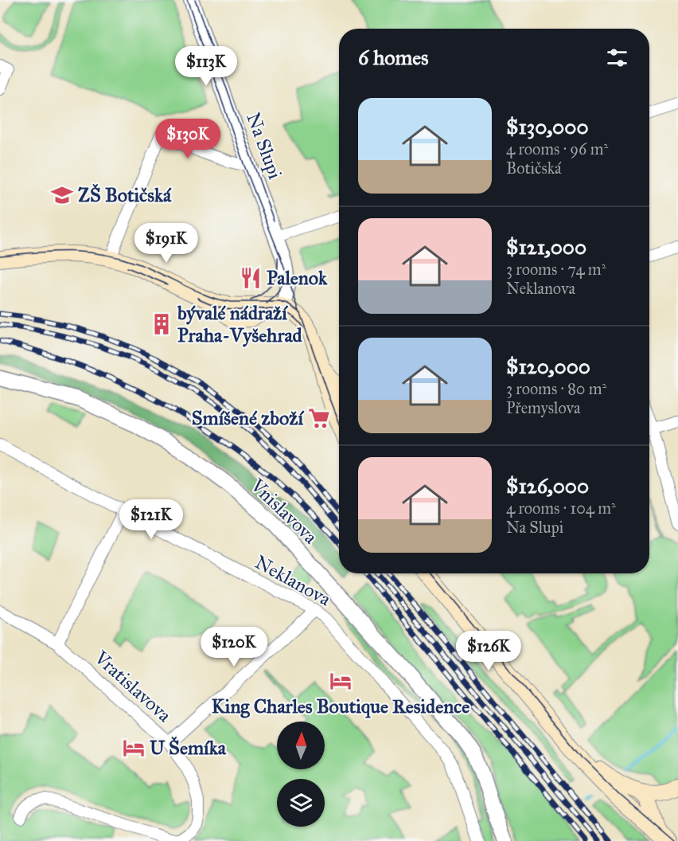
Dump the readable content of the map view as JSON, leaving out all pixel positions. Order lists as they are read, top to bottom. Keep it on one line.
{"streets":{"street":["Na Slupi","Vnislavova","Neklanova","Vratislavova"]},"places":{"school or university":["ZŠ Botičská"],"restaurant":["Palenok"],"building":["bývalé nádraží Praha-Vyšehrad"],"supermarket":["Smíšené zboží"],"hotel":["King Charles Boutique Residence","U Šemíka"]},"north":"top","page":{"heading":"6 homes","price":["$113K","$130K","$191K","$121K","$120K","$126K"],"list":[{"name":"$130,000","note":"4 rooms · 96 m² · Botičská"},{"name":"$121,000","note":"3 rooms · 74 m² · Neklanova"},{"name":"$120,000","note":"3 rooms · 80 m² · Přemyslova"},{"name":"$126,000","note":"4 rooms · 104 m² · Na Slupi"}]}}
